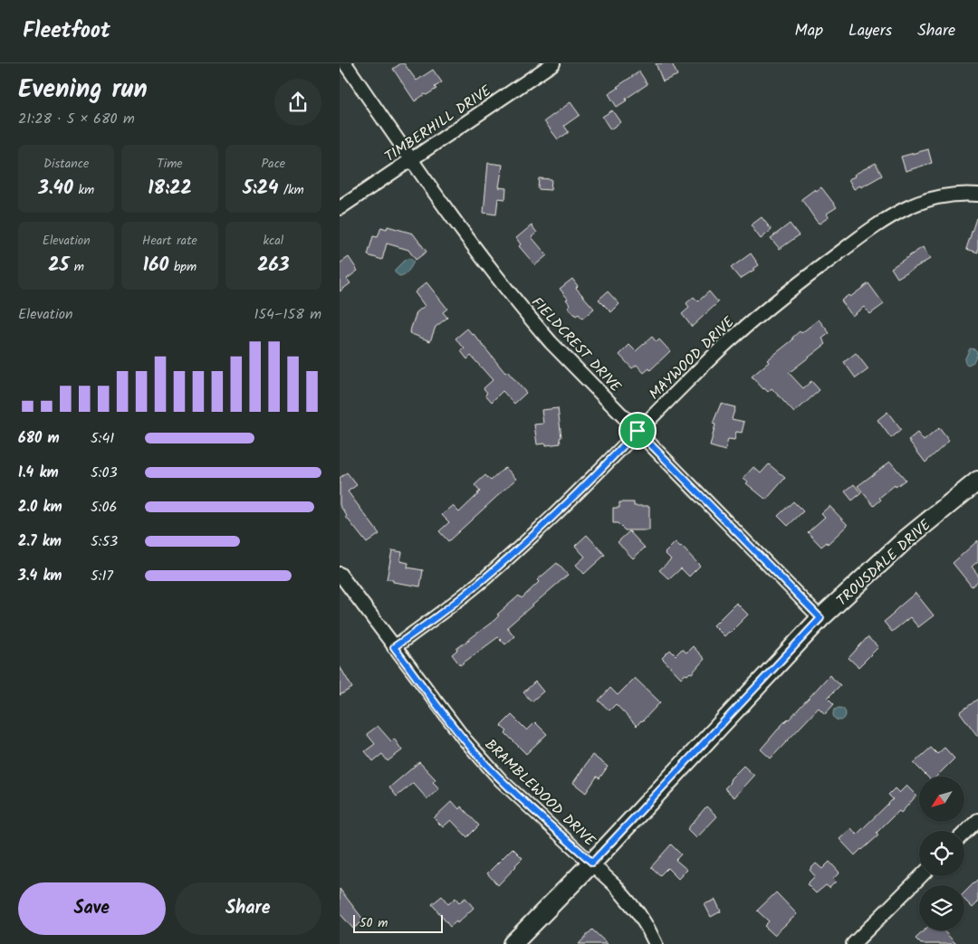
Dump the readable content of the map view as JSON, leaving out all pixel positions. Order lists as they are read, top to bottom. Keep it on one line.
{"streets":{"street":["TIMBERHILL DRIVE","FIELDCREST DRIVE","MAYWOOD DRIVE","TROUSDALE DRIVE","BRAMBLEWOOD DRIVE"]},"crossings":[["TIMBERHILL DRIVE","FIELDCREST DRIVE"],["FIELDCREST DRIVE","MAYWOOD DRIVE"],["FIELDCREST DRIVE","TROUSDALE DRIVE"],["MAYWOOD DRIVE","BRAMBLEWOOD DRIVE"],["TROUSDALE DRIVE","BRAMBLEWOOD DRIVE"]],"scale_bar":"50 m","north":"bottom left","page":{"header":"Fleetfoot","nav":["Map","Layers","Share"],"heading":["Evening run","21:28 · 5 × 680 m"],"stats":[["Distance","3.40 km"],["Time","18:22"],["Pace","5:24 /km"],["Elevation","25 m"],["Heart rate","160 bpm"],["kcal","263"]],"chart":["Elevation","154–158 m"],"list":[{"name":"680 m","note":"5:41"},{"name":"1.4 km","note":"5:03"},{"name":"2.0 km","note":"5:06"},{"name":"2.7 km","note":"5:53"},{"name":"3.4 km","note":"5:17"}],"buttons":["Save","Share"],"scale":"50 m"}}
